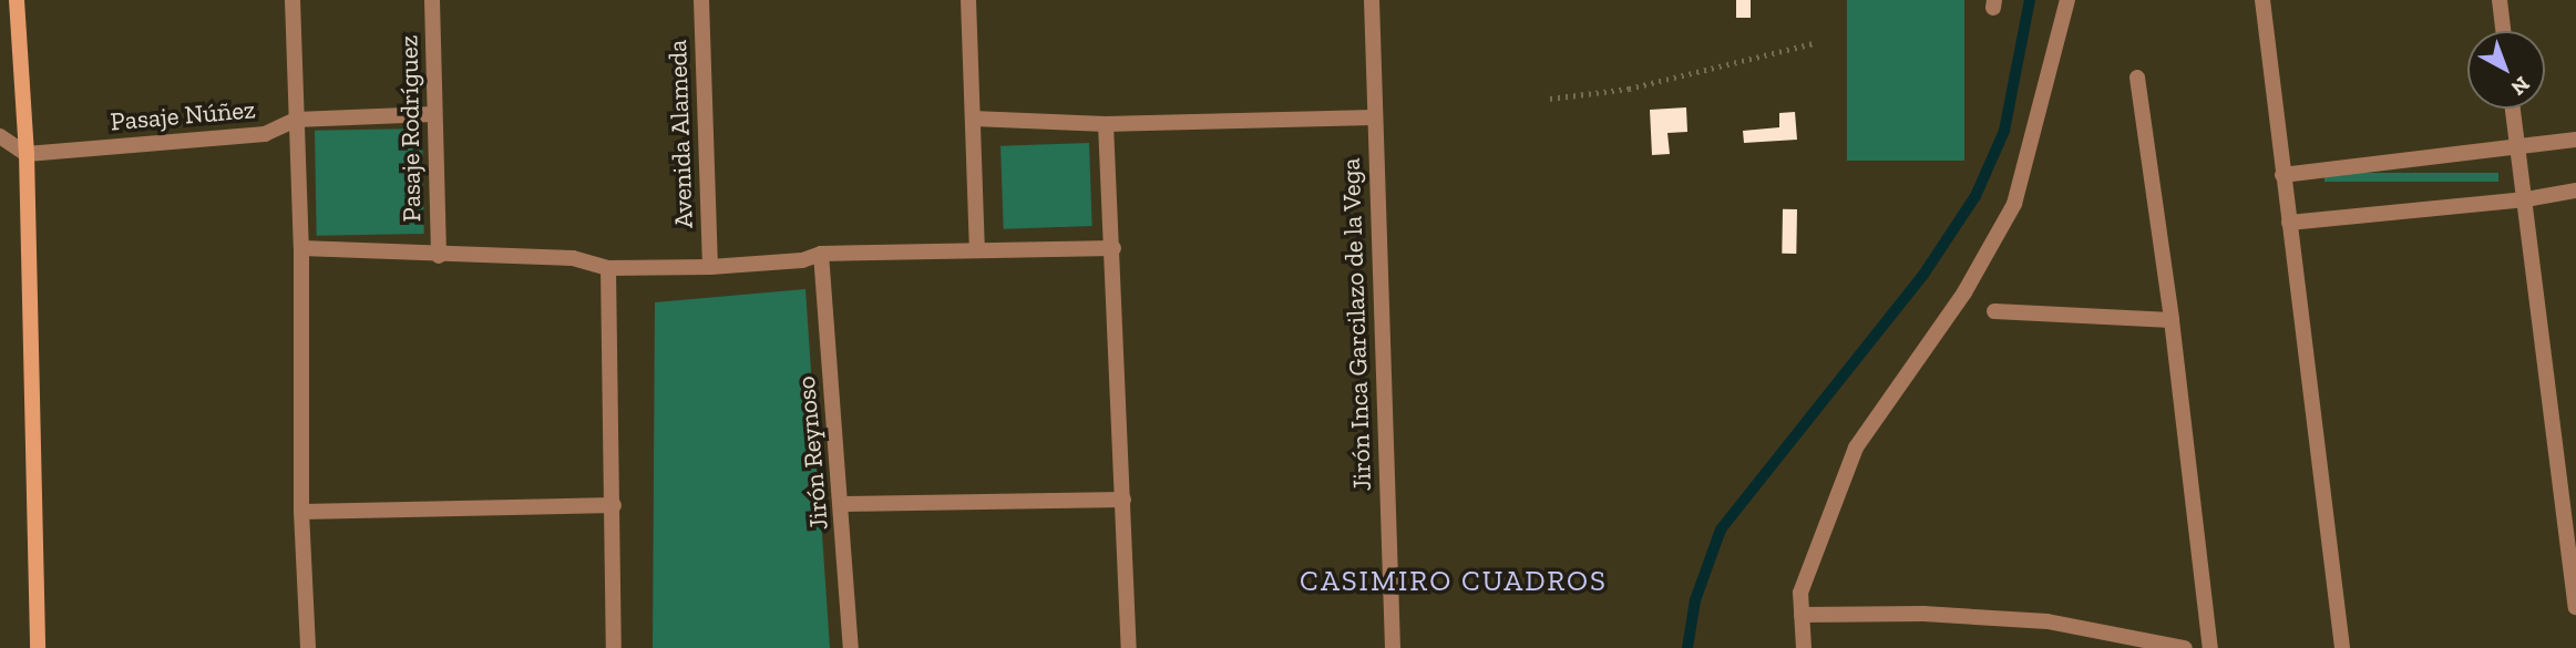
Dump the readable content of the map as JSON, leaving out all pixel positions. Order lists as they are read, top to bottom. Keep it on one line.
{"streets":{"street":["Pasaje Núñez","Pasaje Rodríguez","Avenida Alameda","Jirón Inca Garcilazo de la Vega","Jirón Reynoso"]},"crossings":[["Pasaje Núñez","Pasaje Rodríguez"]],"districts":["CASIMIRO CUADROS"],"north":"bottom right"}
